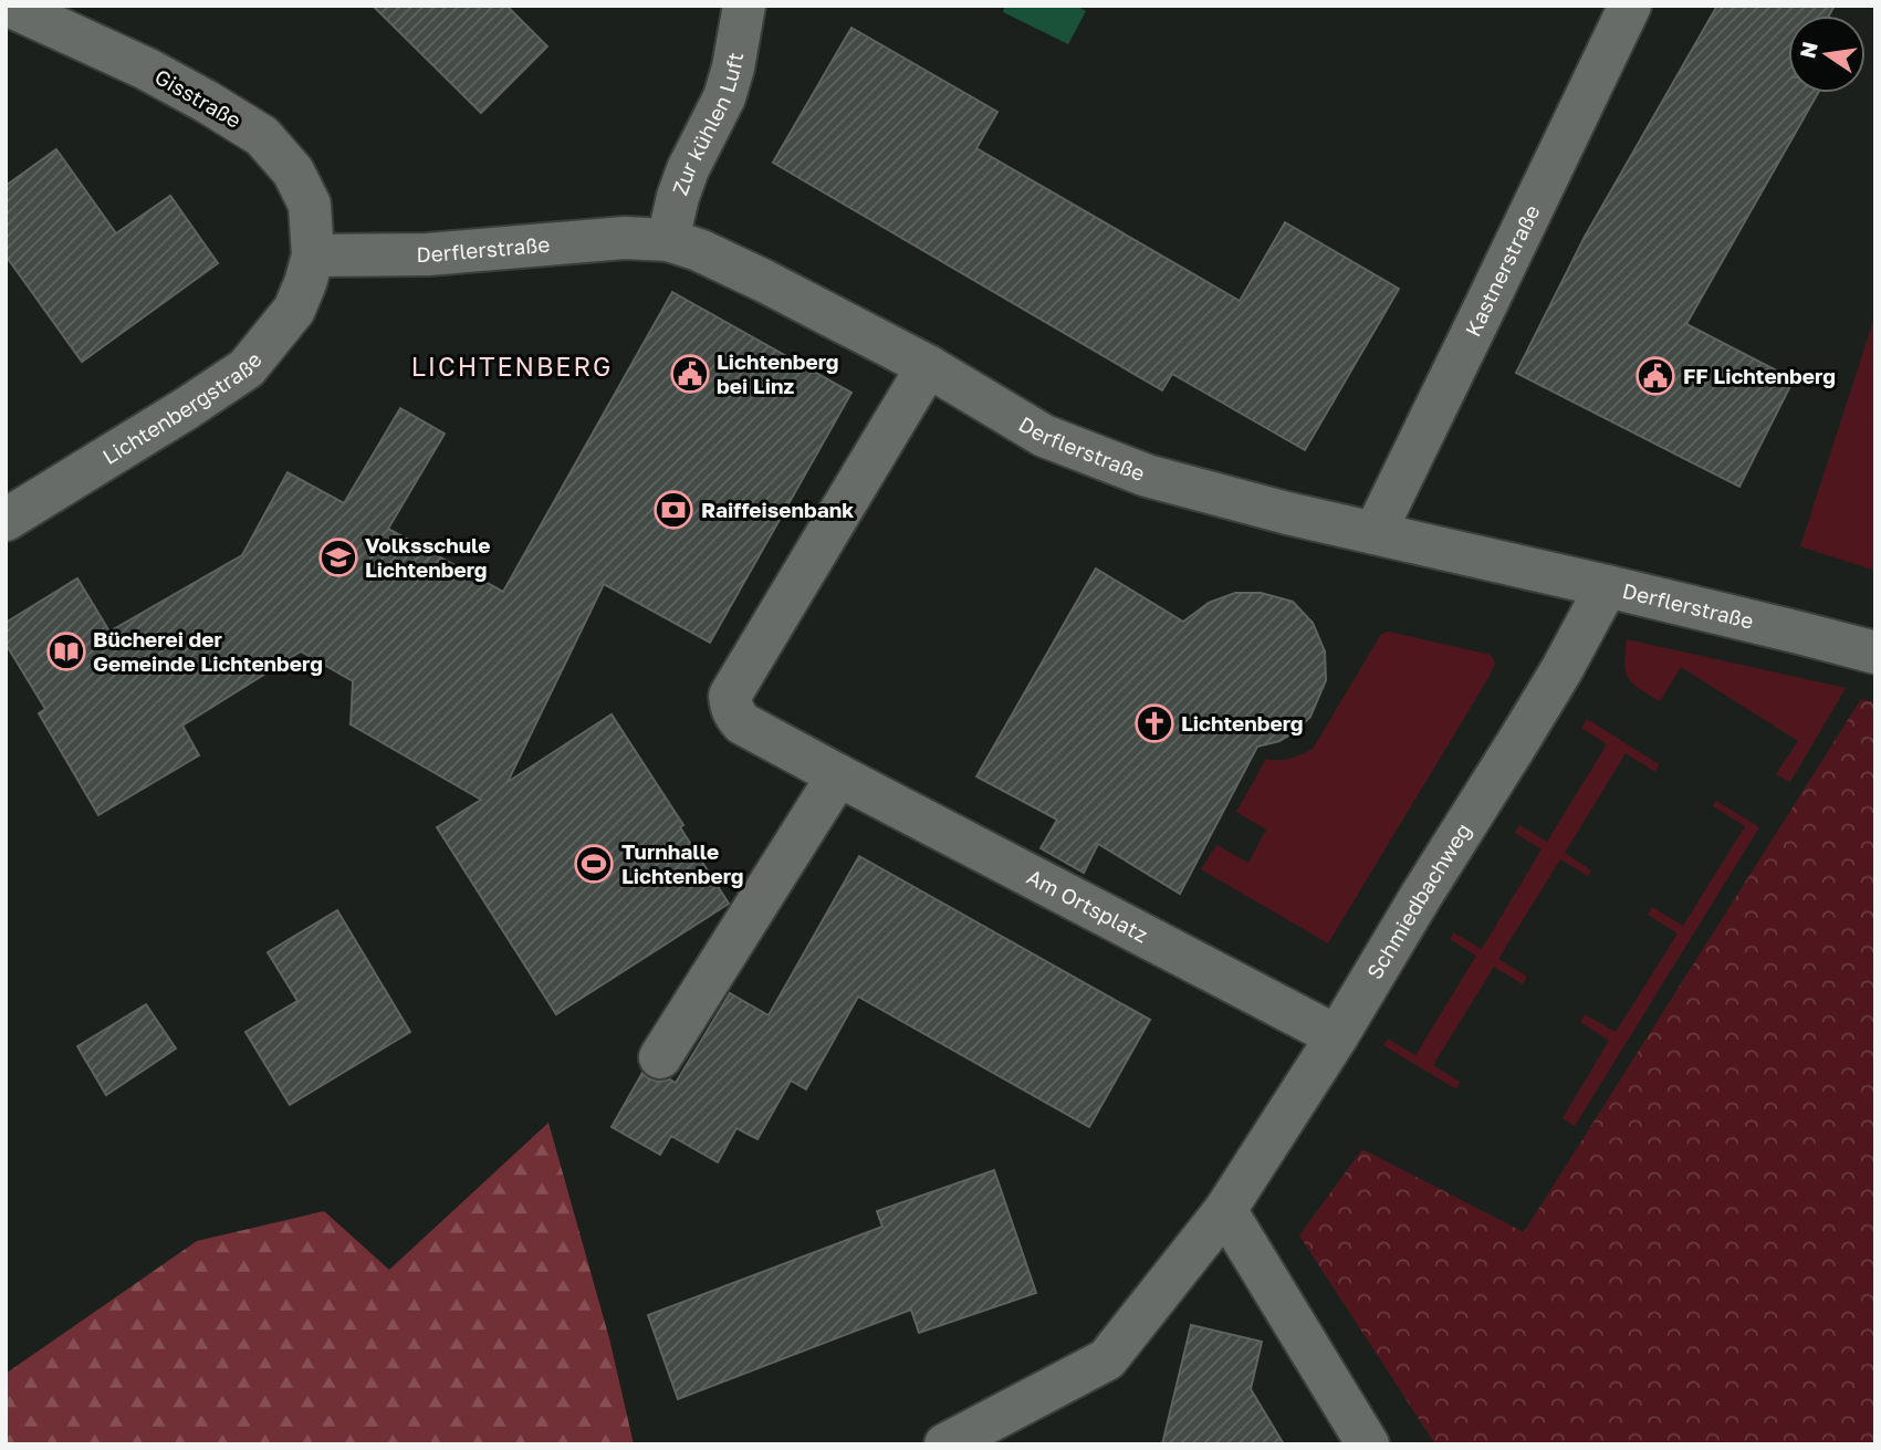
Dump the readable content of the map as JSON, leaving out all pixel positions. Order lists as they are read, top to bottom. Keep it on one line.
{"streets":{"street":["Gisstraße","Zur kühlen Luft","Derflerstraße","Kastnerstraße","Lichtenbergstraße","Schmiedbachweg","Am Ortsplatz"]},"crossings":[["Gisstraße","Derflerstraße"],["Gisstraße","Lichtenbergstraße"],["Zur kühlen Luft","Derflerstraße"],["Derflerstraße","Kastnerstraße"],["Derflerstraße","Lichtenbergstraße"],["Derflerstraße","Schmiedbachweg"],["Derflerstraße","Am Ortsplatz"],["Schmiedbachweg","Am Ortsplatz"]],"districts":["LICHTENBERG"],"places":{"public building":["Lichtenberg bei Linz","FF Lichtenberg"],"bank":["Raiffeisenbank"],"school or university":["Volksschule Lichtenberg"],"library":["Bücherei der Gemeinde Lichtenberg"],"church":["Lichtenberg"],"sports":["Turnhalle Lichtenberg"]},"north":"left"}
